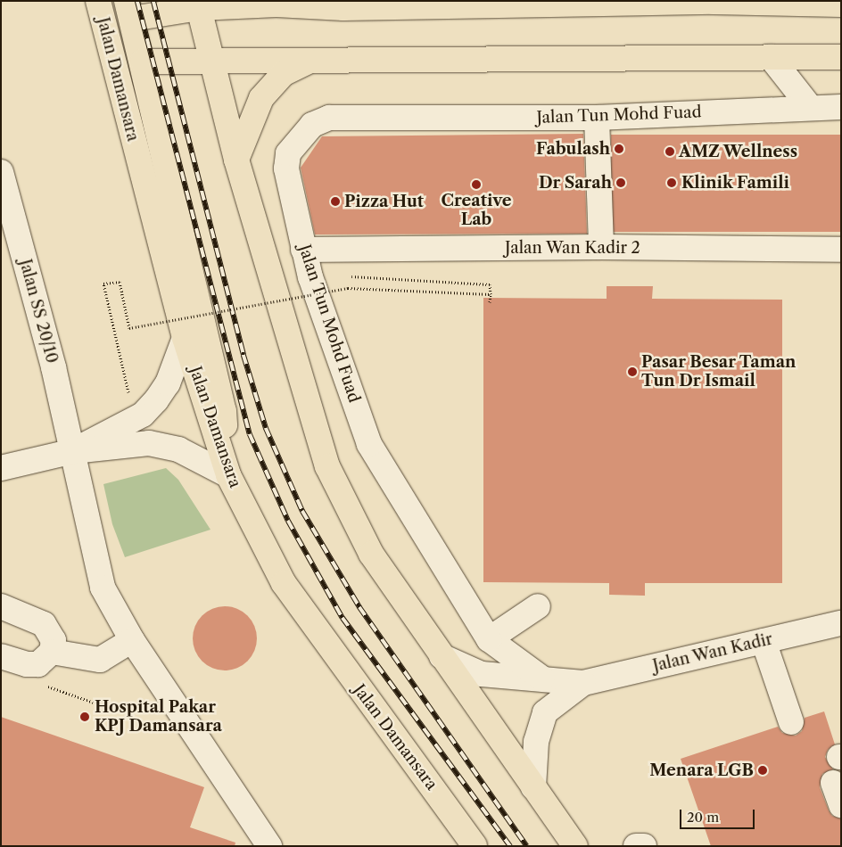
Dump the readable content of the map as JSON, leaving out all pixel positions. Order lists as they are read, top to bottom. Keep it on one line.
{"streets":{"main road":["Jalan Damansara"],"street":["Jalan Tun Mohd Fuad","Jalan Wan Kadir 2","Jalan SS 20/10","Jalan Wan Kadir"]},"crossings":[["Jalan Tun Mohd Fuad","Jalan Wan Kadir 2"],["Jalan Tun Mohd Fuad","Jalan Wan Kadir"]],"places":["Fabulash","AMZ Wellness","Dr Sarah","Klinik Famili","Creative Lab","Pizza Hut","Pasar Besar Taman Tun Dr Ismail","Hospital Pakar KPJ Damansara","Menara LGB"],"scale_bar":"20 m"}
